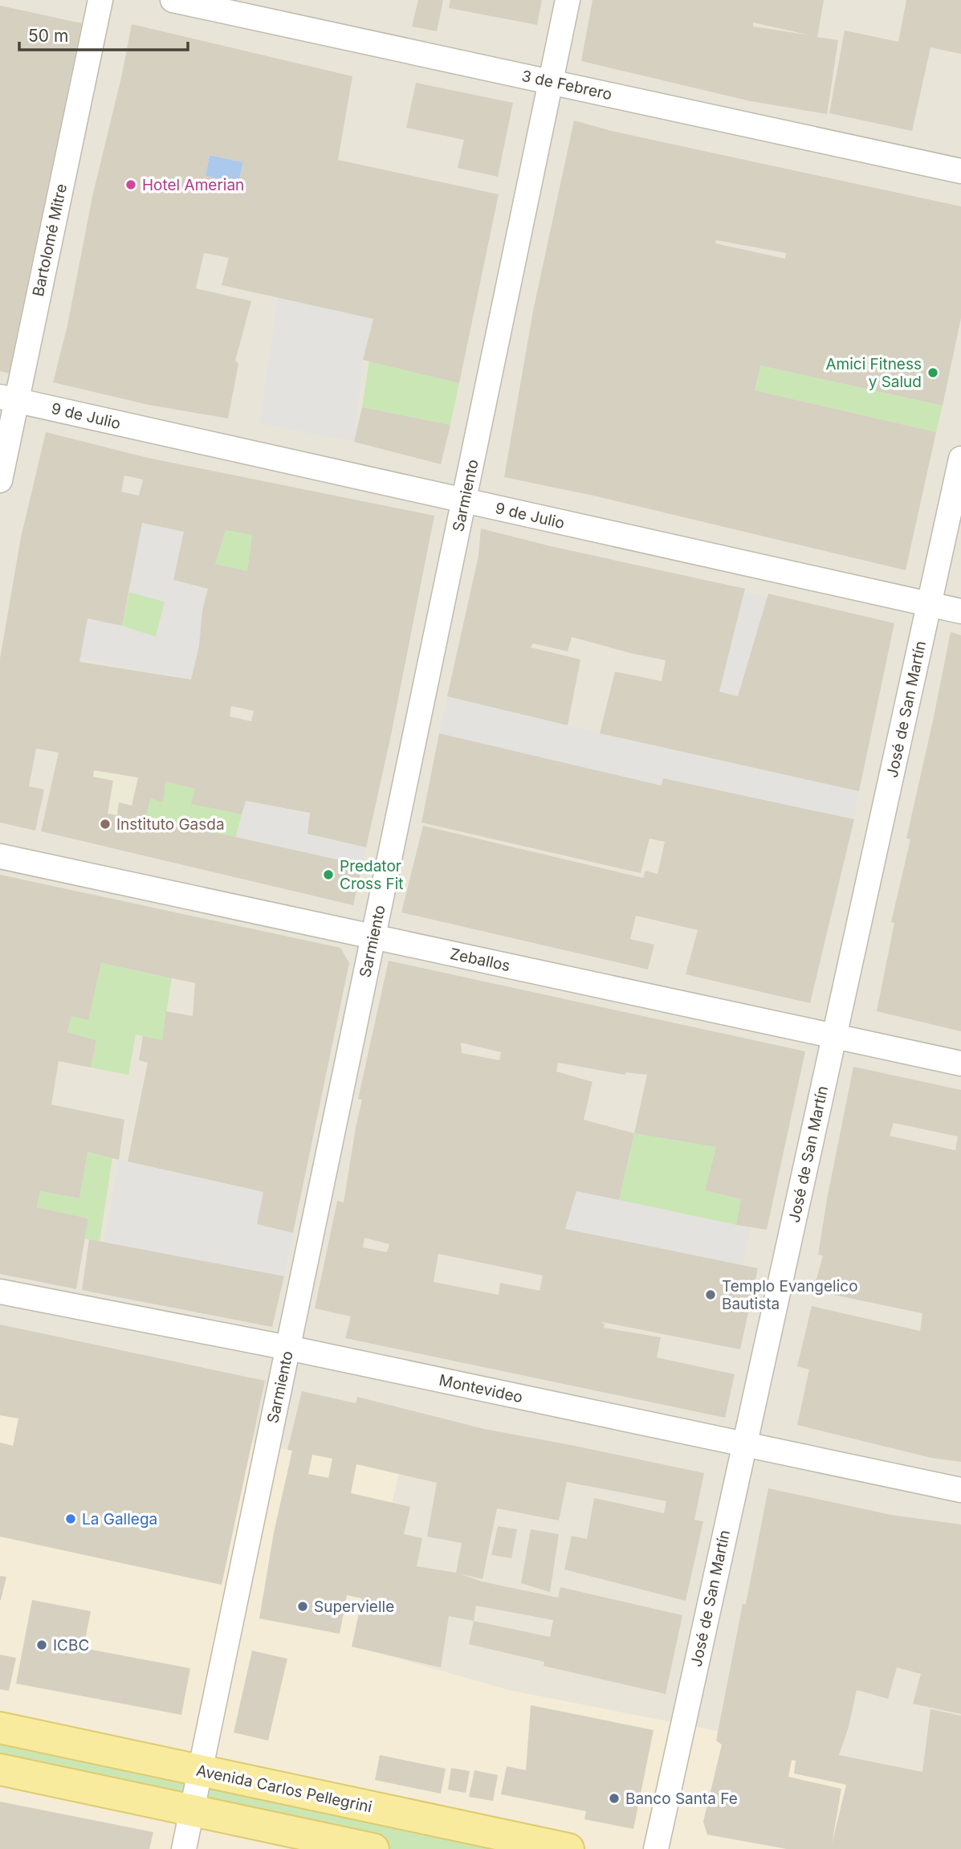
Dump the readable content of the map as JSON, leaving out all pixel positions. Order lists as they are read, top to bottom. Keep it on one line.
{"streets":{"main road":["Avenida Carlos Pellegrini"],"street":["3 de Febrero","Bartolomé Mitre","9 de Julio","Sarmiento","José de San Martín","Zeballos","Montevideo"]},"crossings":[["3 de Febrero","Sarmiento"],["Bartolomé Mitre","9 de Julio"],["9 de Julio","Sarmiento"],["9 de Julio","José de San Martín"],["Sarmiento","Zeballos"],["Sarmiento","Montevideo"],["Sarmiento","Avenida Carlos Pellegrini"],["José de San Martín","Zeballos"],["José de San Martín","Montevideo"]],"places":["Hotel Amerian","Amici Fitness y Salud","Instituto Gasda","Predator Cross Fit","Templo Evangelico Bautista","La Gallega","Supervielle","ICBC","Banco Santa Fe"],"scale_bar":"50 m"}
